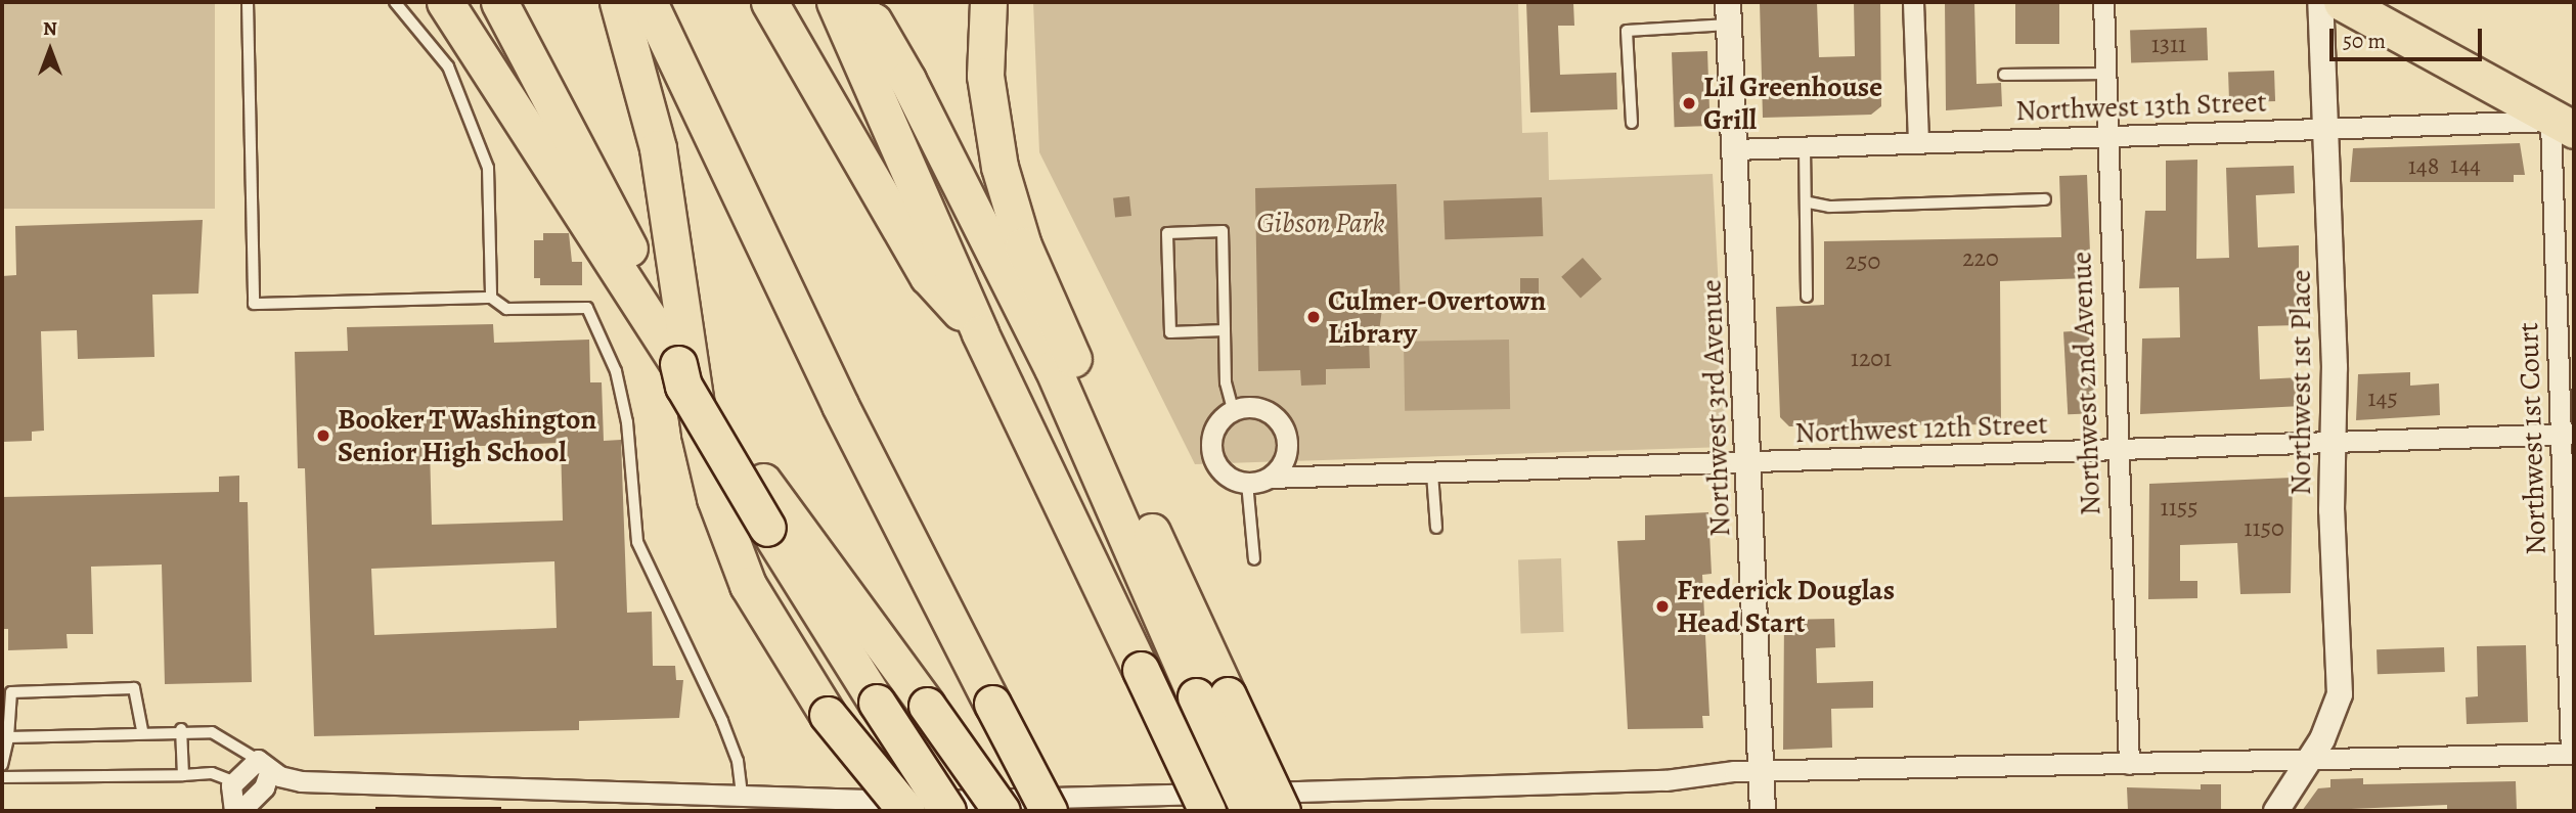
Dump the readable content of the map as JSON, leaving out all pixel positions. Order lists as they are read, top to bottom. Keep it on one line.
{"streets":{"street":["Northwest 13th Street","Northwest 1st Place","Northwest 2nd Avenue","Northwest 3rd Avenue","Northwest 12th Street","Northwest 1st Court"]},"crossings":[["Northwest 13th Street","Northwest 1st Place"],["Northwest 13th Street","Northwest 2nd Avenue"],["Northwest 13th Street","Northwest 3rd Avenue"],["Northwest 13th Street","Northwest 1st Court"],["Northwest 1st Place","Northwest 12th Street"],["Northwest 2nd Avenue","Northwest 12th Street"],["Northwest 3rd Avenue","Northwest 12th Street"],["Northwest 12th Street","Northwest 1st Court"]],"parks":["Gibson Park"],"places":["Lil Greenhouse Grill","Culmer-Overtown Library","Booker T Washington Senior High School","Frederick Douglas Head Start"],"house_numbers":["1311","144","148","220","250","1201","145","1155","1150"],"scale_bar":"50 m","north":"top"}
